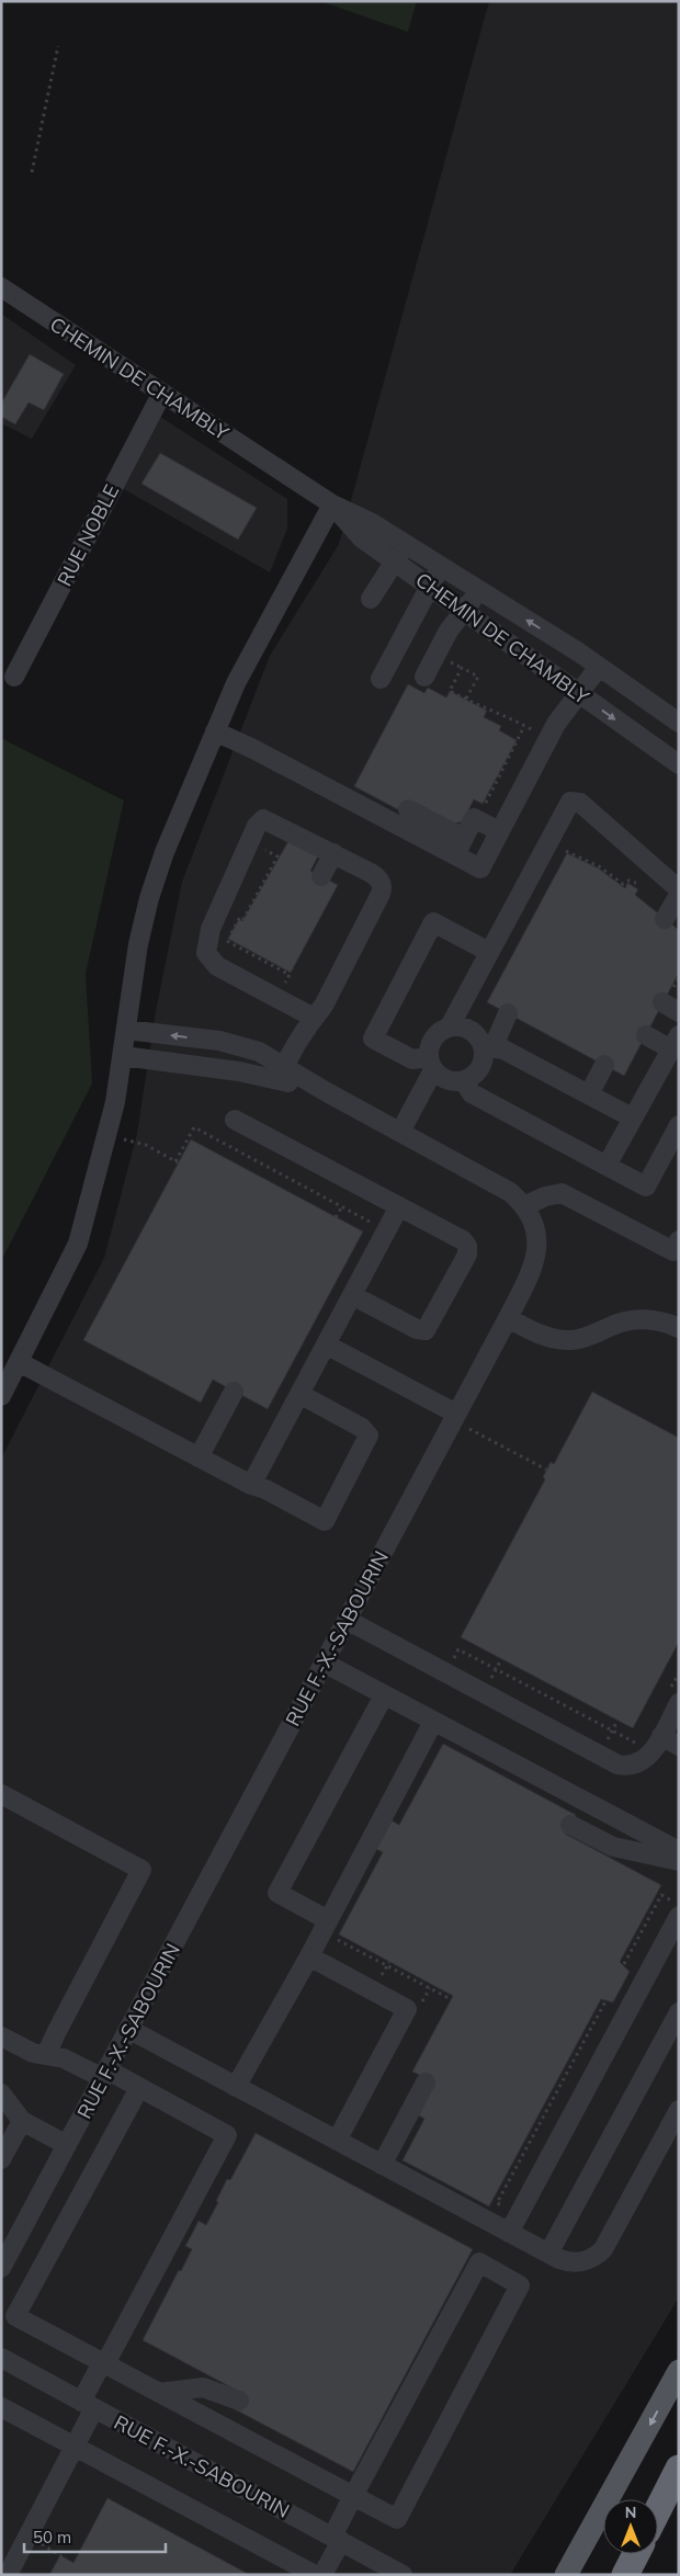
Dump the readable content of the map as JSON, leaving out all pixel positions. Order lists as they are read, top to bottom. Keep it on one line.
{"streets":{"street":["CHEMIN DE CHAMBLY","RUE NOBLE","RUE F.-X.-SABOURIN"]},"crossings":[["CHEMIN DE CHAMBLY","RUE NOBLE"]],"scale_bar":"50 m","north":"top"}
